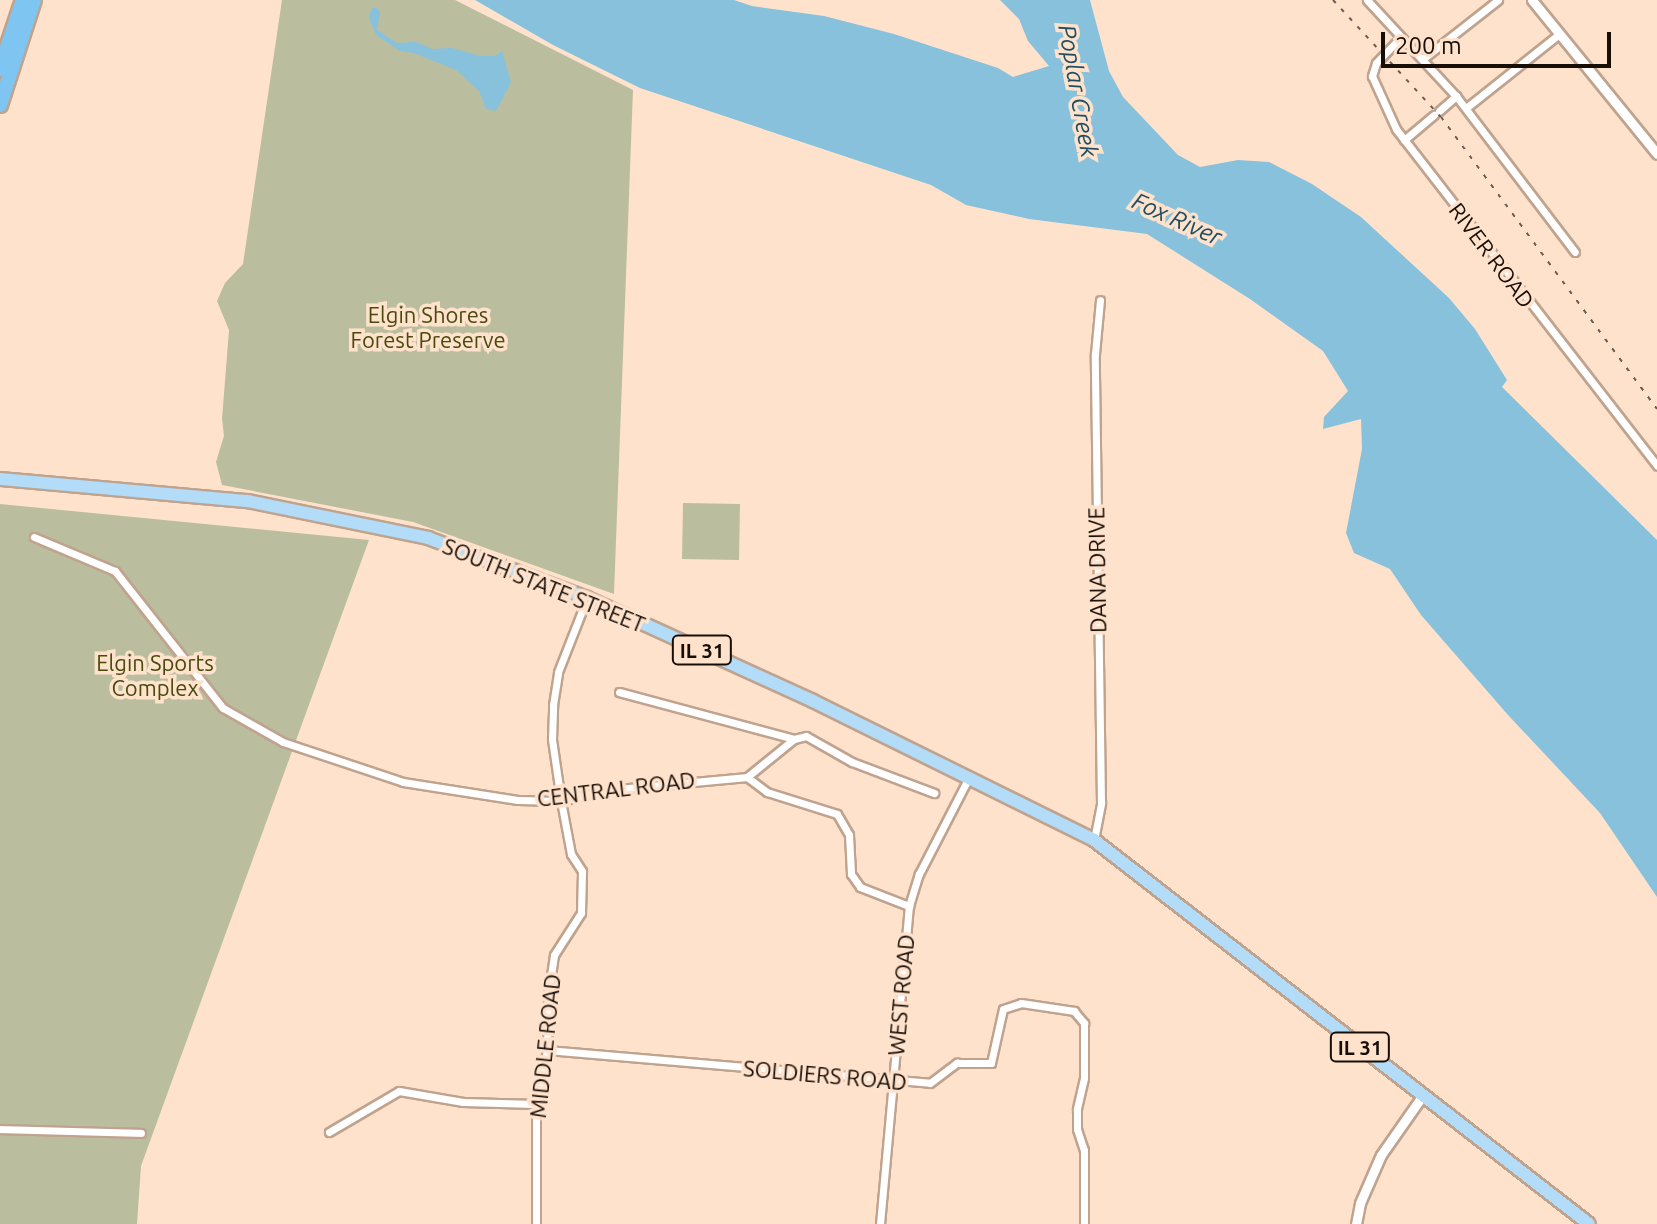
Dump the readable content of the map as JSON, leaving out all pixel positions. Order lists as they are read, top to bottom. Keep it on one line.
{"streets":{"main road":["SOUTH STATE STREET","IL 31"],"street":["RIVER ROAD","DANA DRIVE","CENTRAL ROAD","WEST ROAD","MIDDLE ROAD","SOLDIERS ROAD"]},"crossings":[["DANA DRIVE","SOUTH STATE STREET"],["SOUTH STATE STREET","IL 31"],["SOUTH STATE STREET","WEST ROAD"],["SOUTH STATE STREET","MIDDLE ROAD"],["CENTRAL ROAD","MIDDLE ROAD"],["WEST ROAD","SOLDIERS ROAD"],["MIDDLE ROAD","SOLDIERS ROAD"]],"water":["Poplar Creek","Fox River"],"parks":["Elgin Shores Forest Preserve","Elgin Sports Complex"],"scale_bar":"200 m"}
